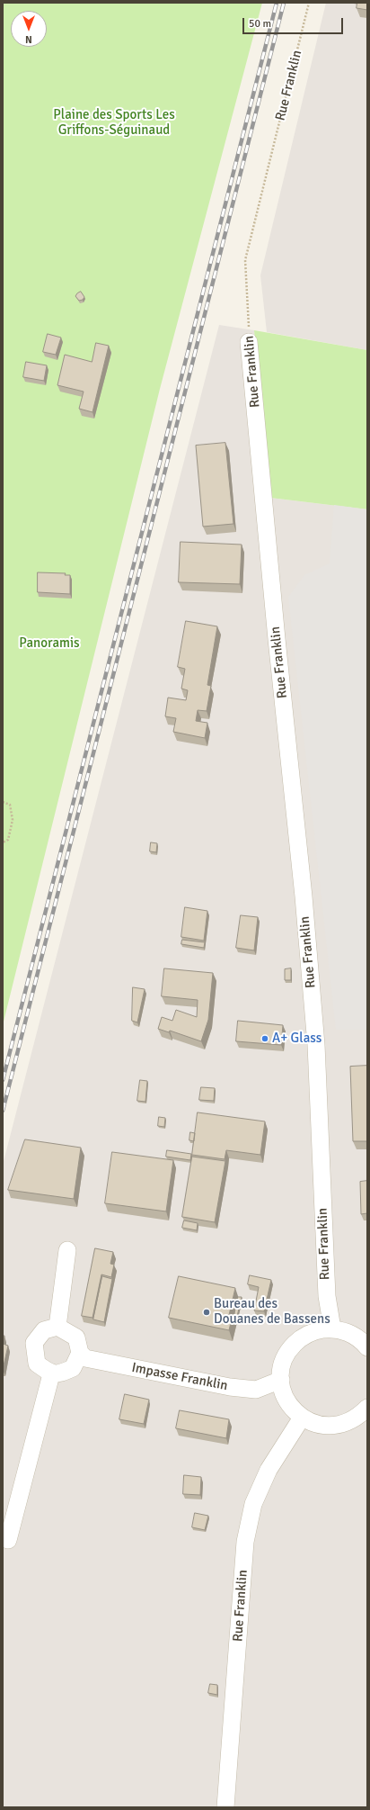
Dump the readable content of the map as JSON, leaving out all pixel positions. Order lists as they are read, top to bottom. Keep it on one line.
{"streets":{"street":["Rue Franklin","Impasse Franklin"]},"parks":["Plaine des Sports Les Griffons-Séguinaud","Panoramis"],"places":["A+ Glass","Bureau des Douanes de Bassens"],"scale_bar":"50 m","north":"bottom"}
